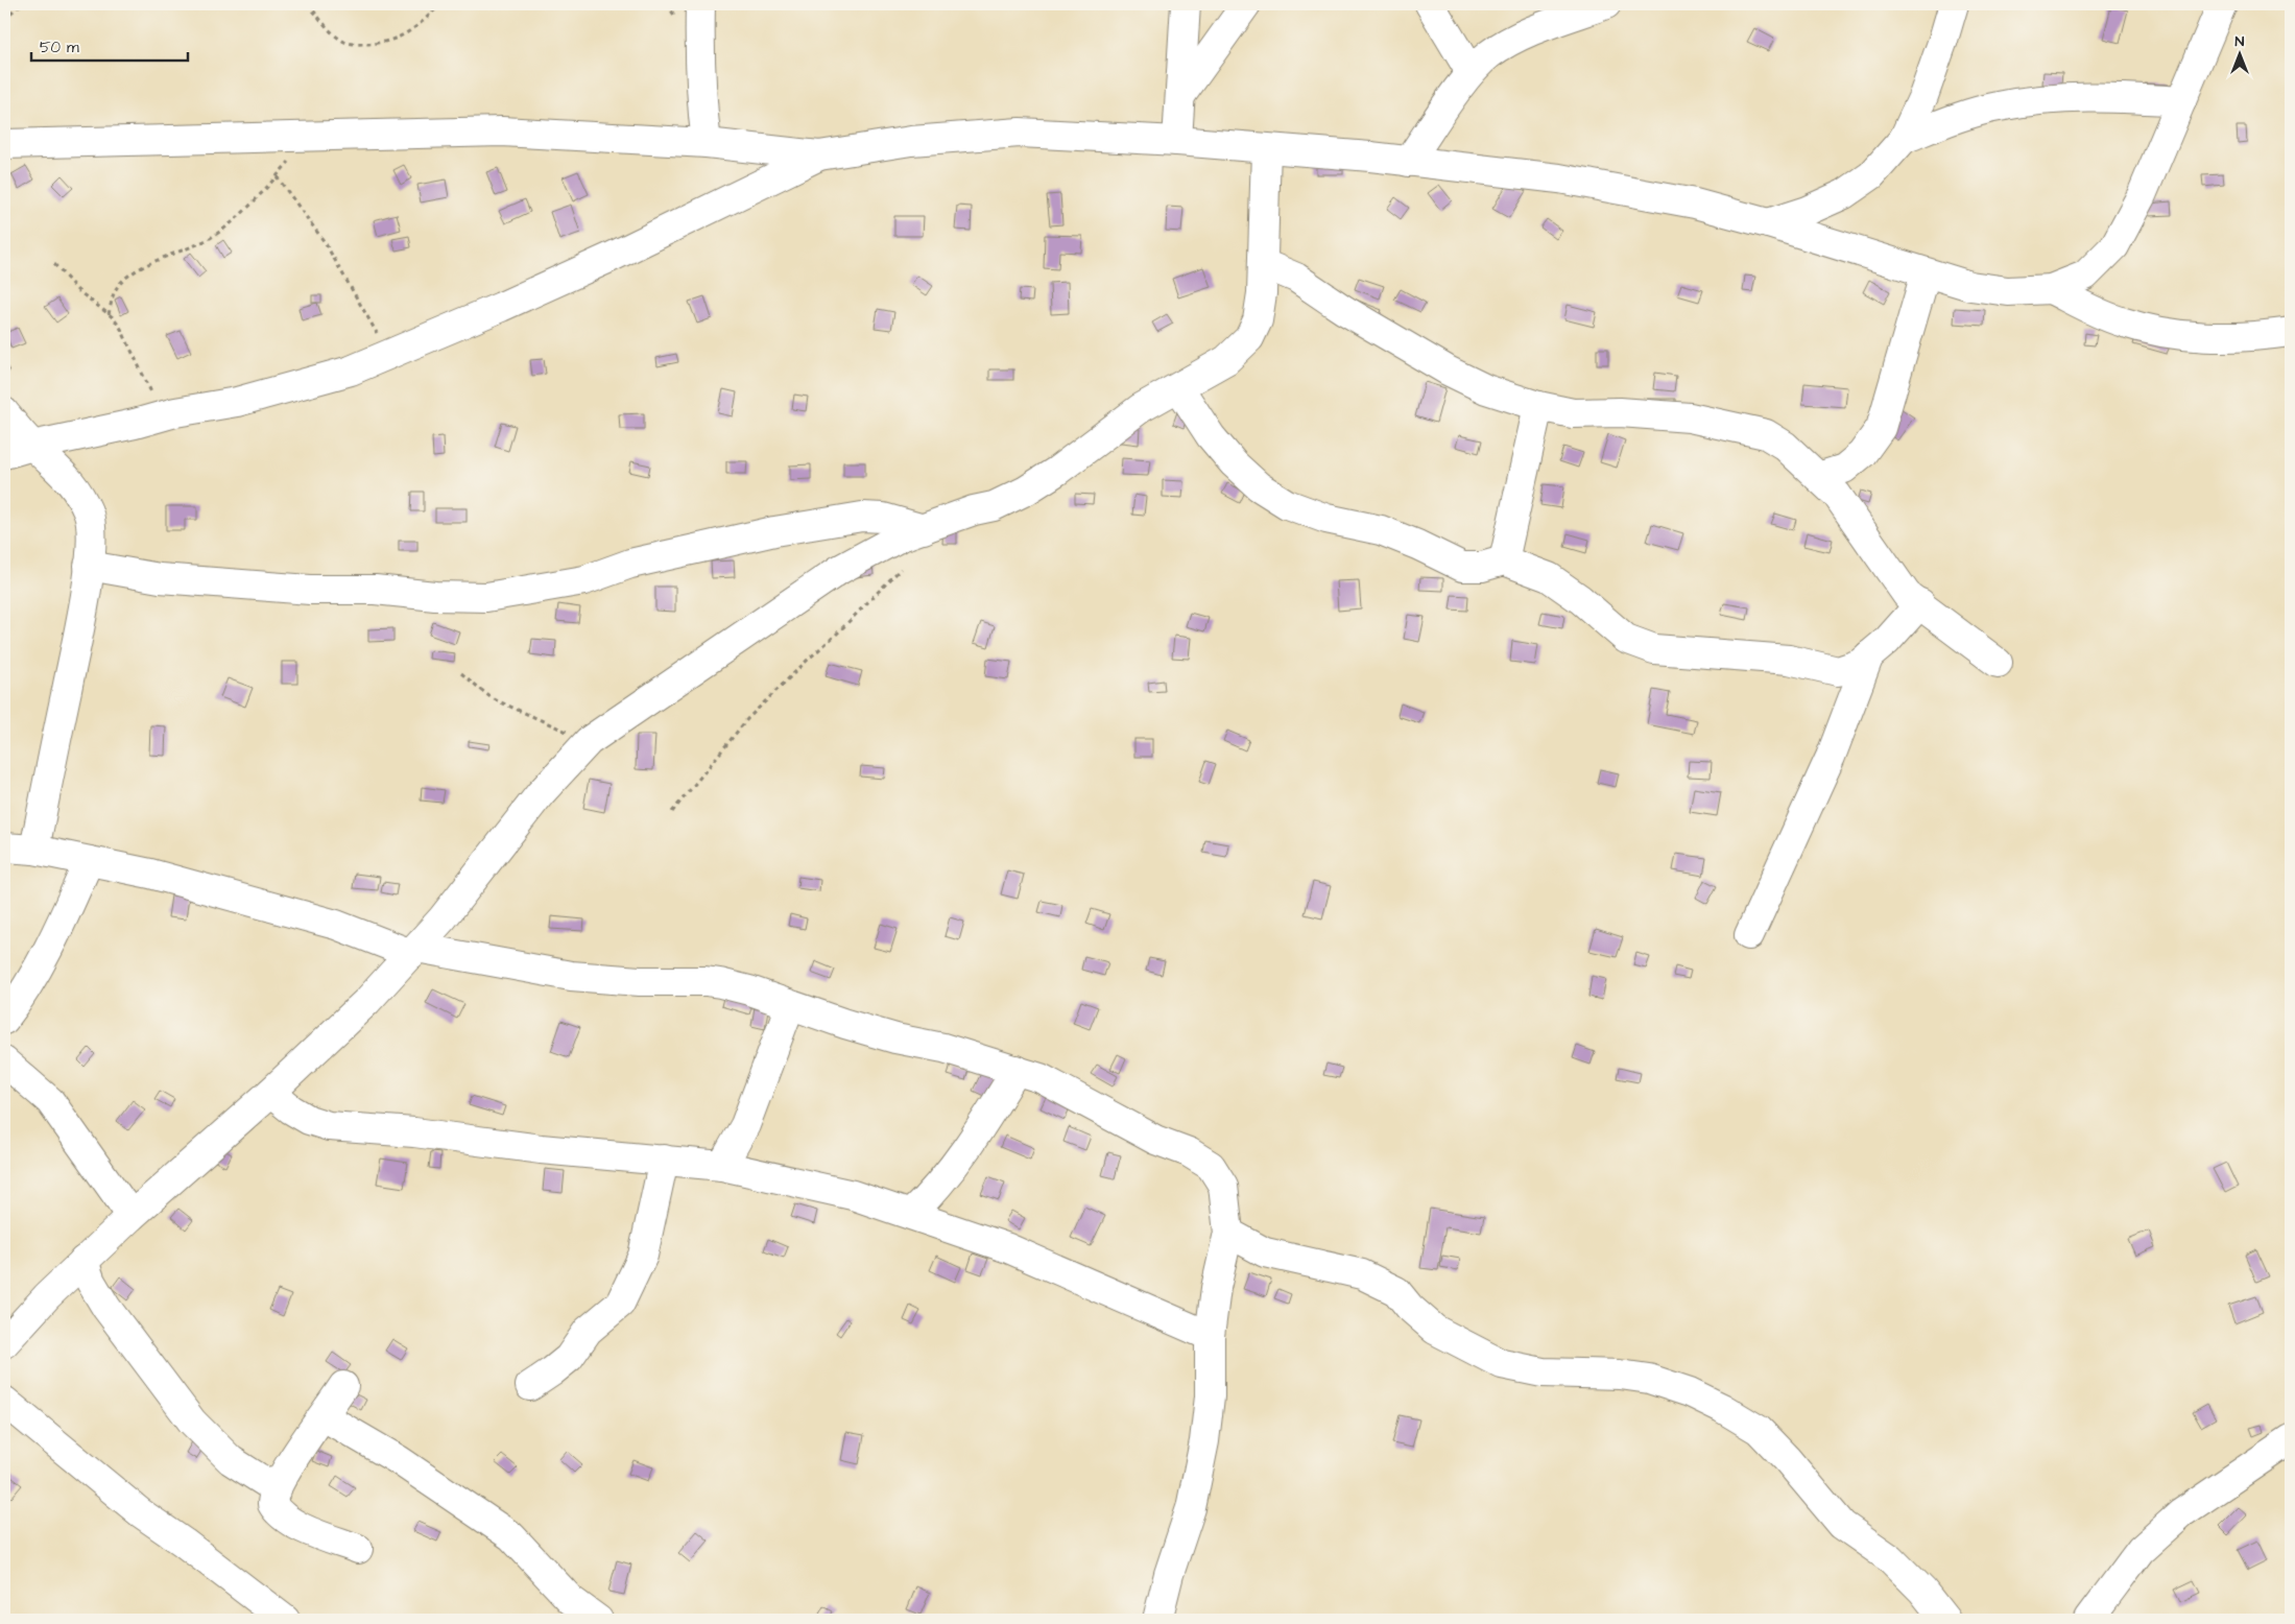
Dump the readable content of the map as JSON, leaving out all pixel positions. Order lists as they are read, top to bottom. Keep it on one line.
{"scale_bar":"50 m","north":"top"}
